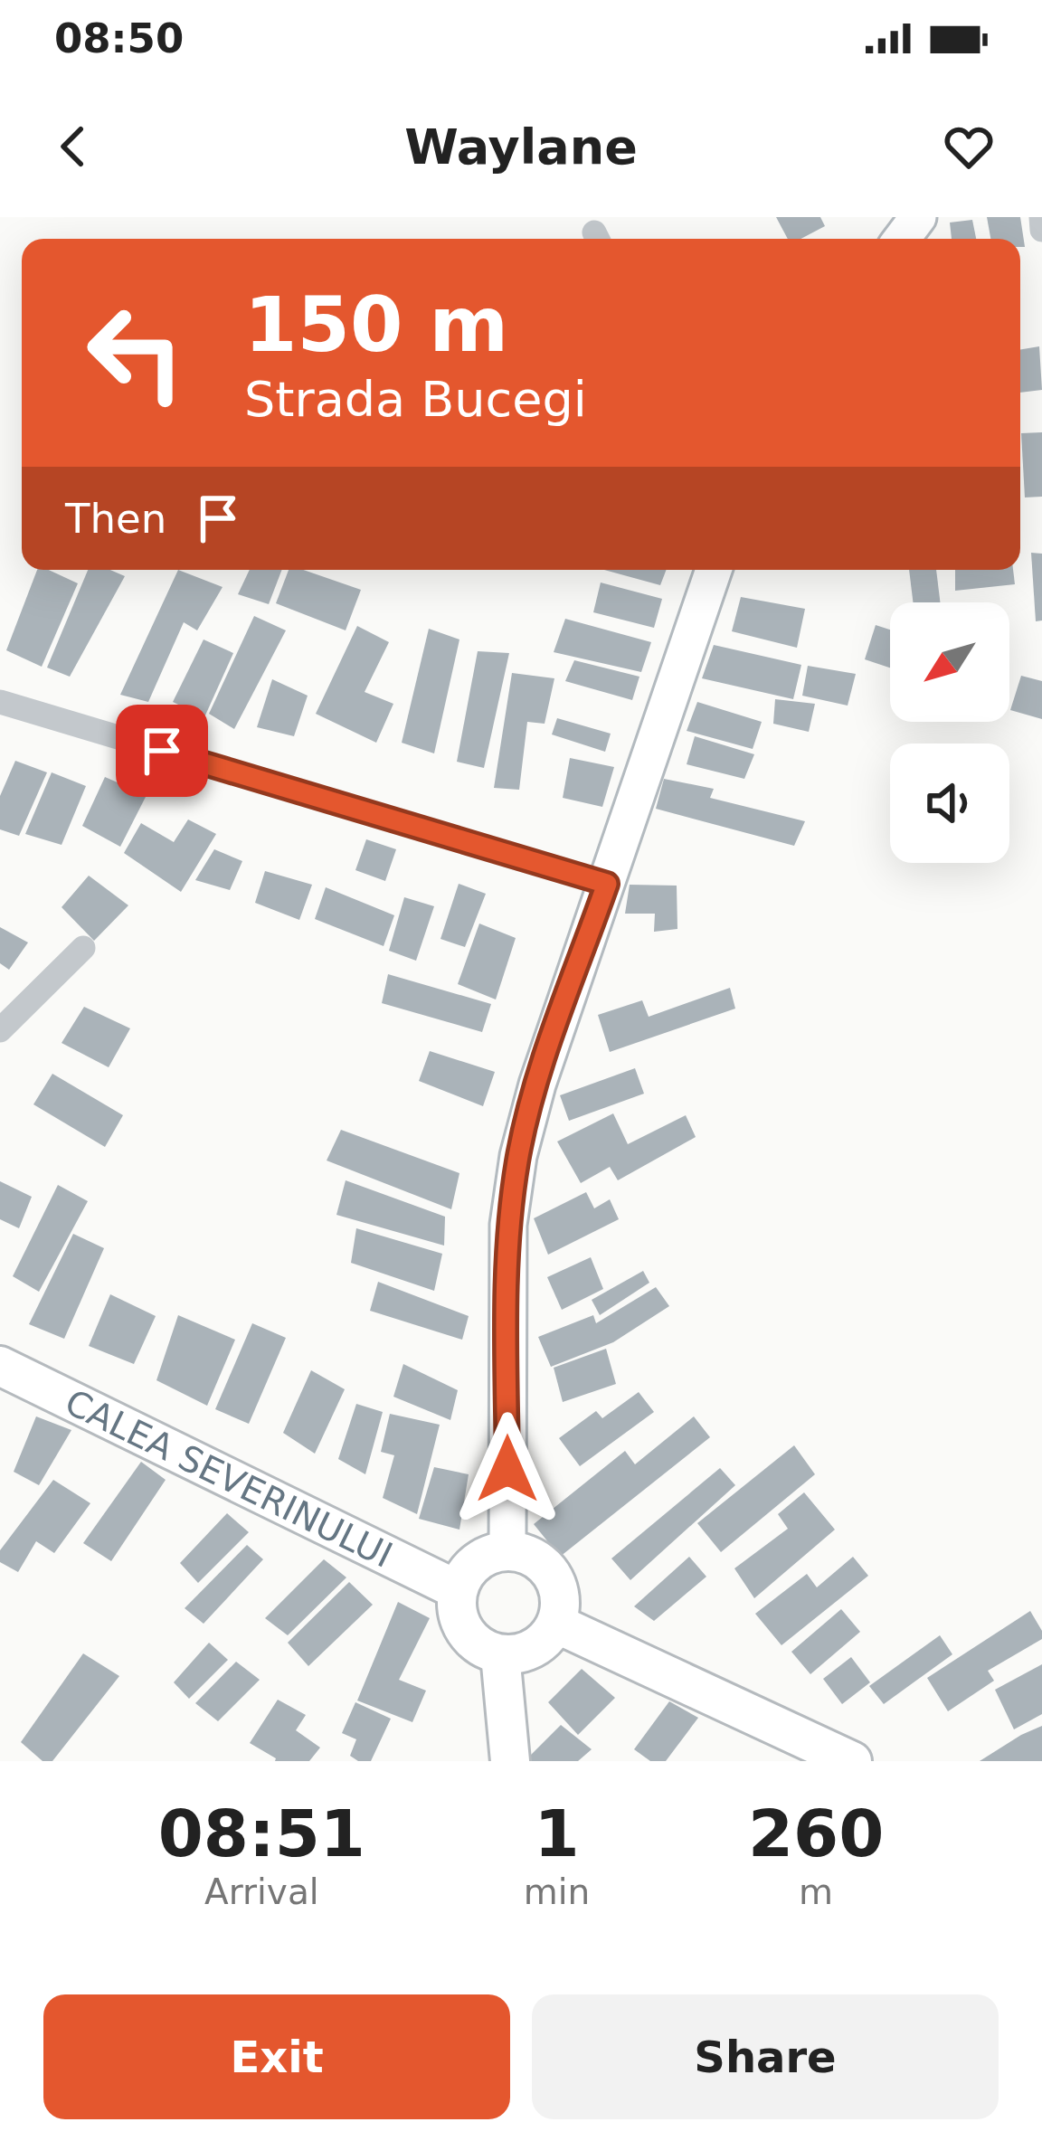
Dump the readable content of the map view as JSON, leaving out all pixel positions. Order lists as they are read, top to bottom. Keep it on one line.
{"streets":{"main road":["CALEA SEVERINULUI"]},"north":"bottom left","page":{"status":"08:50","header":"Waylane","turn":["150 m","Strada Bucegi"],"then":"Then","eta":["08:51","Arrival","1","min","260","m"],"buttons":["Exit","Share"]}}
